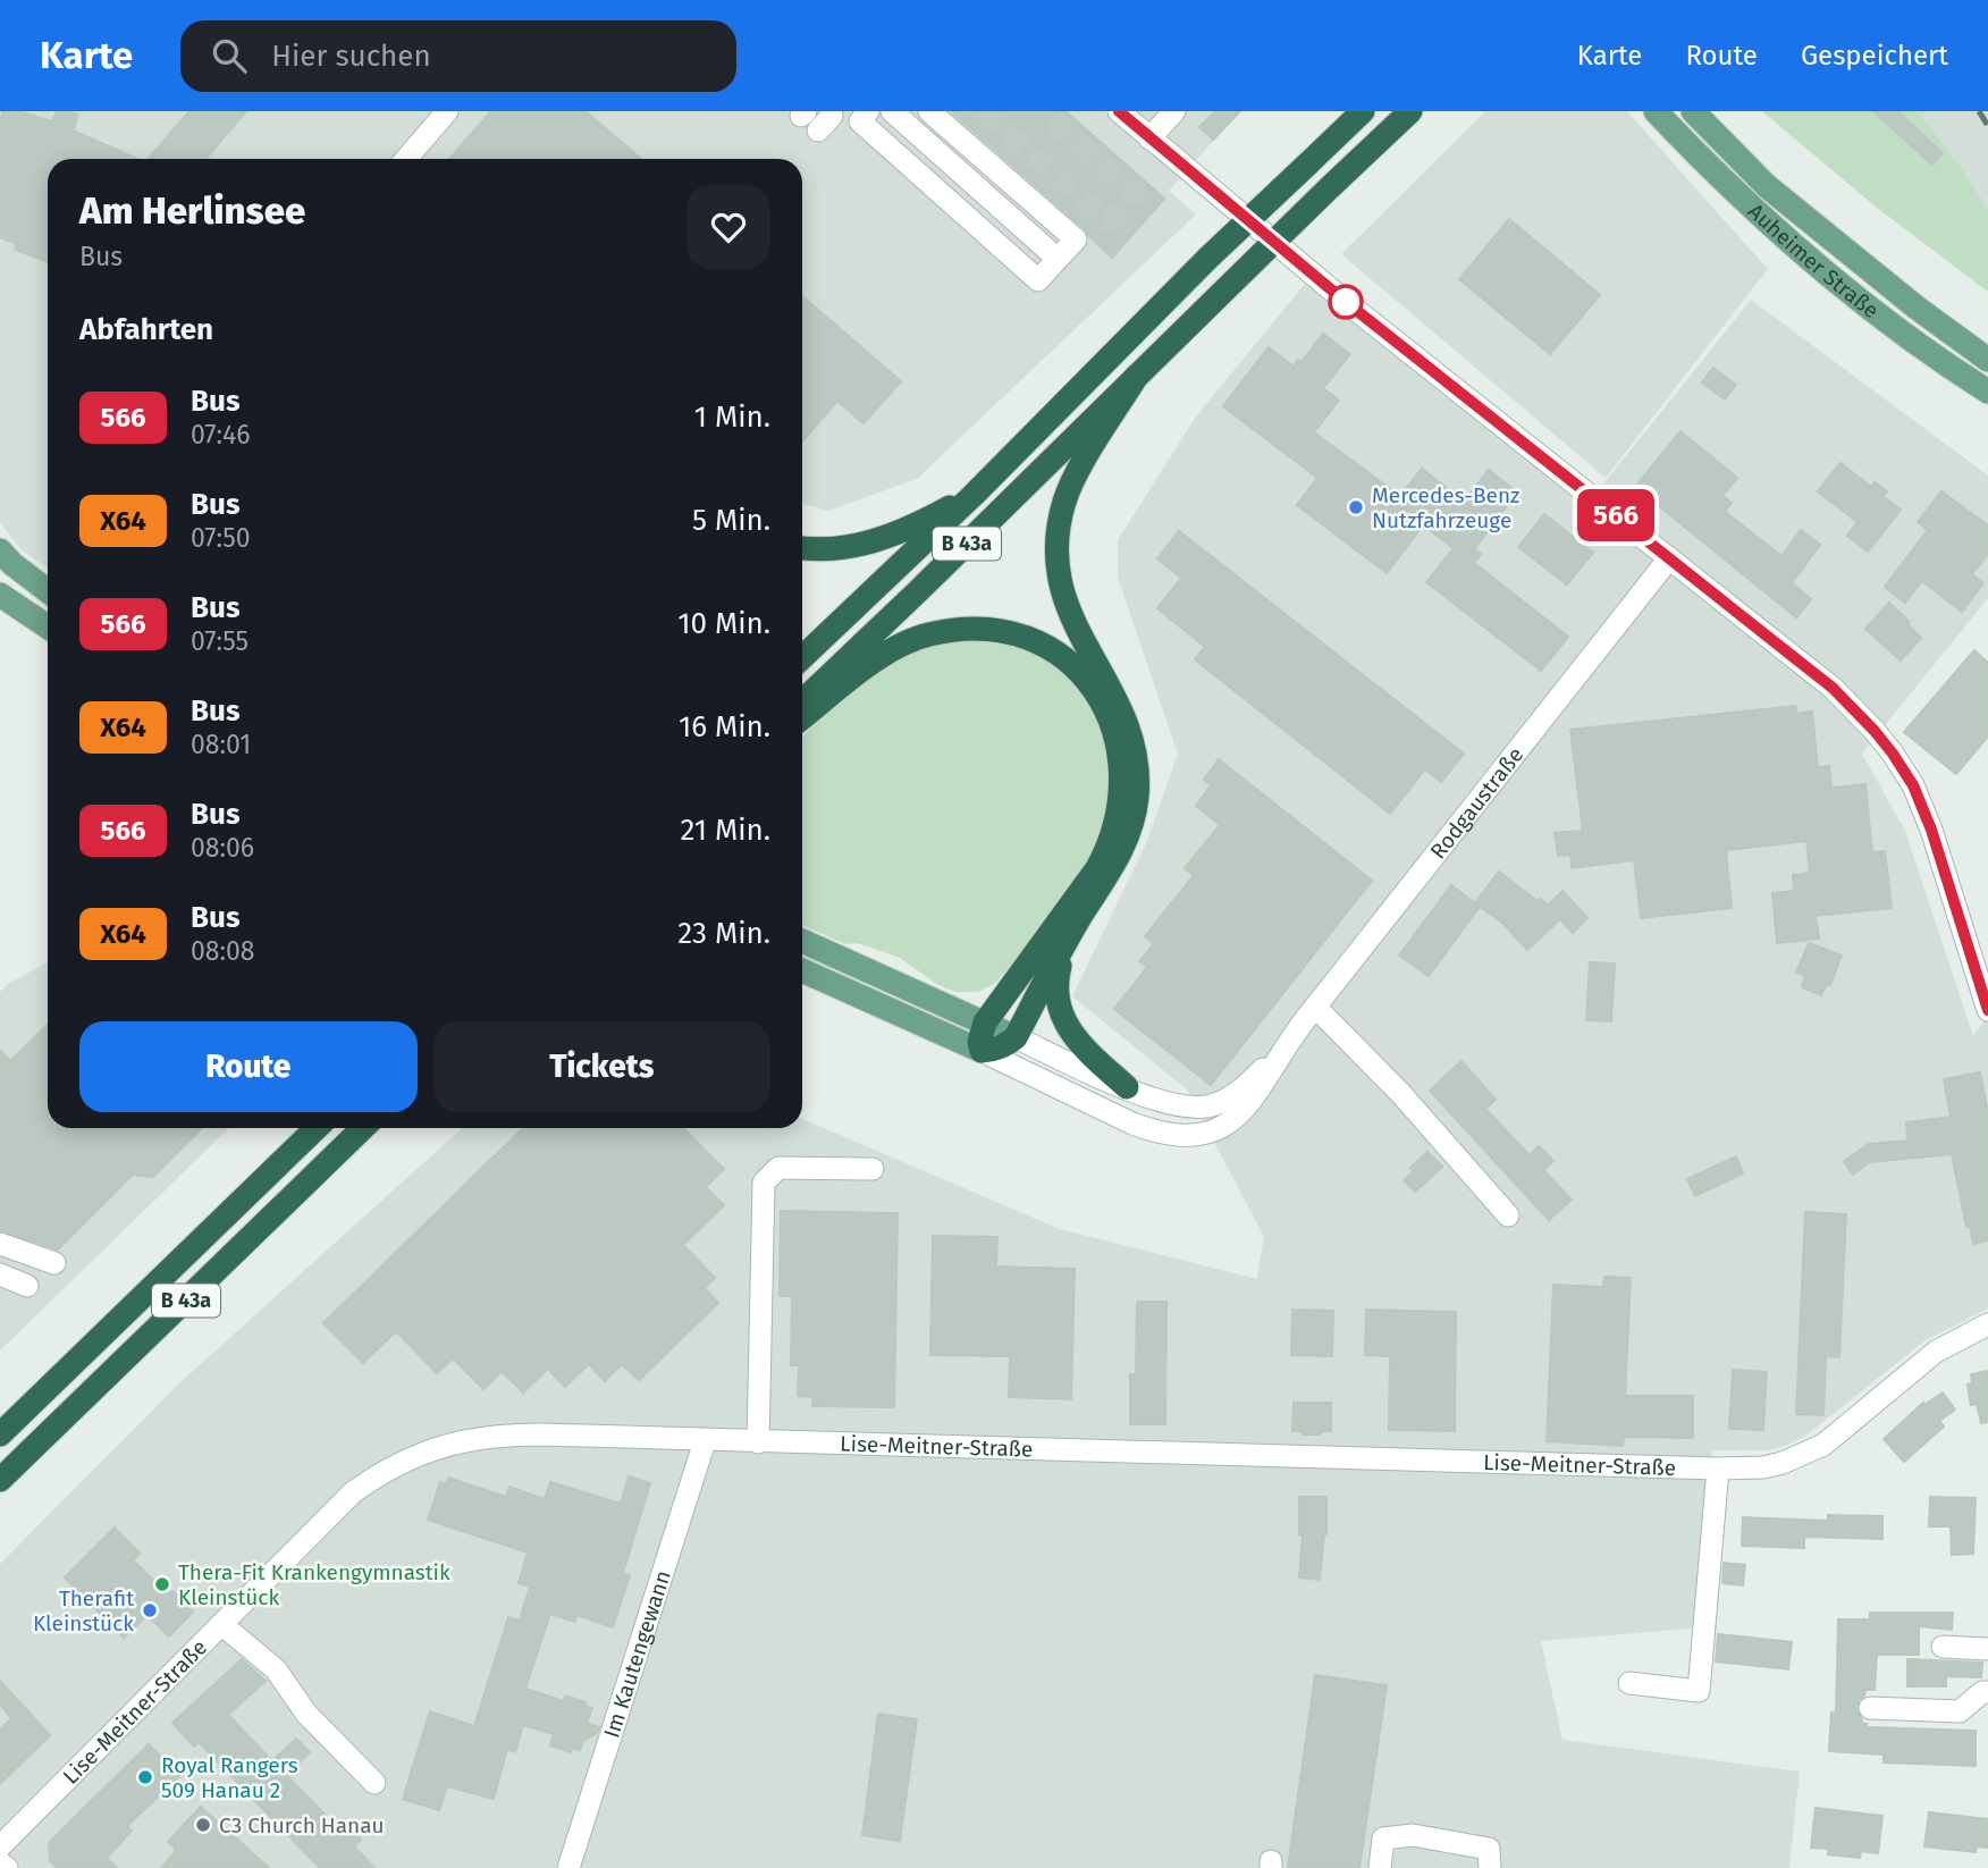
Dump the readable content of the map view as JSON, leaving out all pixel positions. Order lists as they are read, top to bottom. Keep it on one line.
{"streets":{"highway":["B 43a"],"main road":["Auheimer Straße","Rodgaustraße"],"street":["Lise-Meitner-Straße","Im Kautengewann"]},"crossings":[["Lise-Meitner-Straße","Im Kautengewann"]],"places":["Mercedes-Benz Nutzfahrzeuge","Thera-Fit Krankengymnastik Kleinstück","Therafit Kleinstück","Royal Rangers 509 Hanau 2","C3 Church Hanau"],"lines":["bus line 566"],"page":{"header":"Karte","search":"Hier suchen","nav":["Karte","Route","Gespeichert"],"on_map":"566","heading":[["Am Herlinsee","Bus"],"Abfahrten"],"list":[{"mark":"566","name":"Bus","note":"07:46","value":"1 Min."},{"mark":"X64","name":"Bus","note":"07:50","value":"5 Min."},{"mark":"566","name":"Bus","note":"07:55","value":"10 Min."},{"mark":"X64","name":"Bus","note":"08:01","value":"16 Min."},{"mark":"566","name":"Bus","note":"08:06","value":"21 Min."},{"mark":"X64","name":"Bus","note":"08:08","value":"23 Min."}],"buttons":["Route","Tickets"]}}
